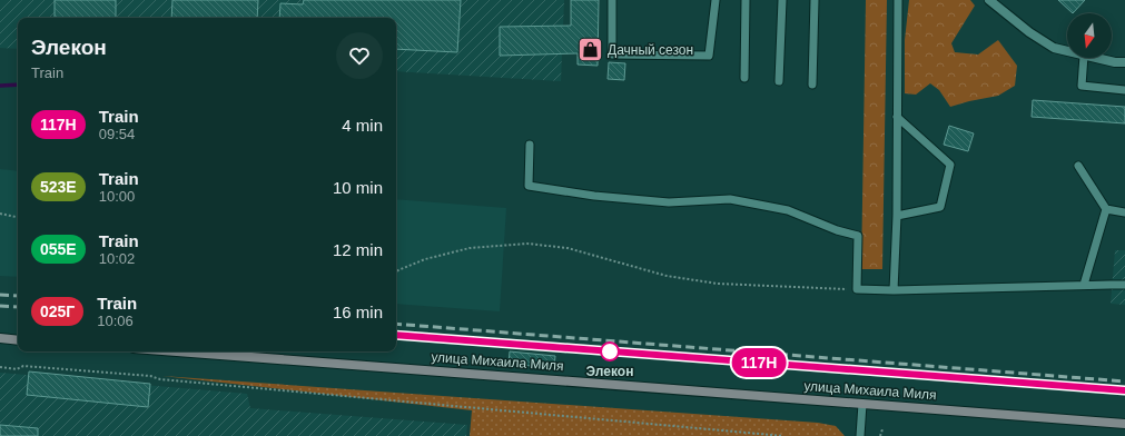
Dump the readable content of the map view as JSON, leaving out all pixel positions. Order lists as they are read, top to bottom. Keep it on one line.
{"streets":{"main road":["улица Михаила Миля"]},"places":{"shop":["Дачный сезон"],"other":["Элекон"]},"north":"bottom","page":{"on_map":"117Н","heading":["Элекон","Train"],"list":[{"mark":"117Н","name":"Train","note":"09:54","value":"4 min"},{"mark":"523Е","name":"Train","note":"10:00","value":"10 min"},{"mark":"055Е","name":"Train","note":"10:02","value":"12 min"},{"mark":"025Г","name":"Train","note":"10:06","value":"16 min"}]}}
